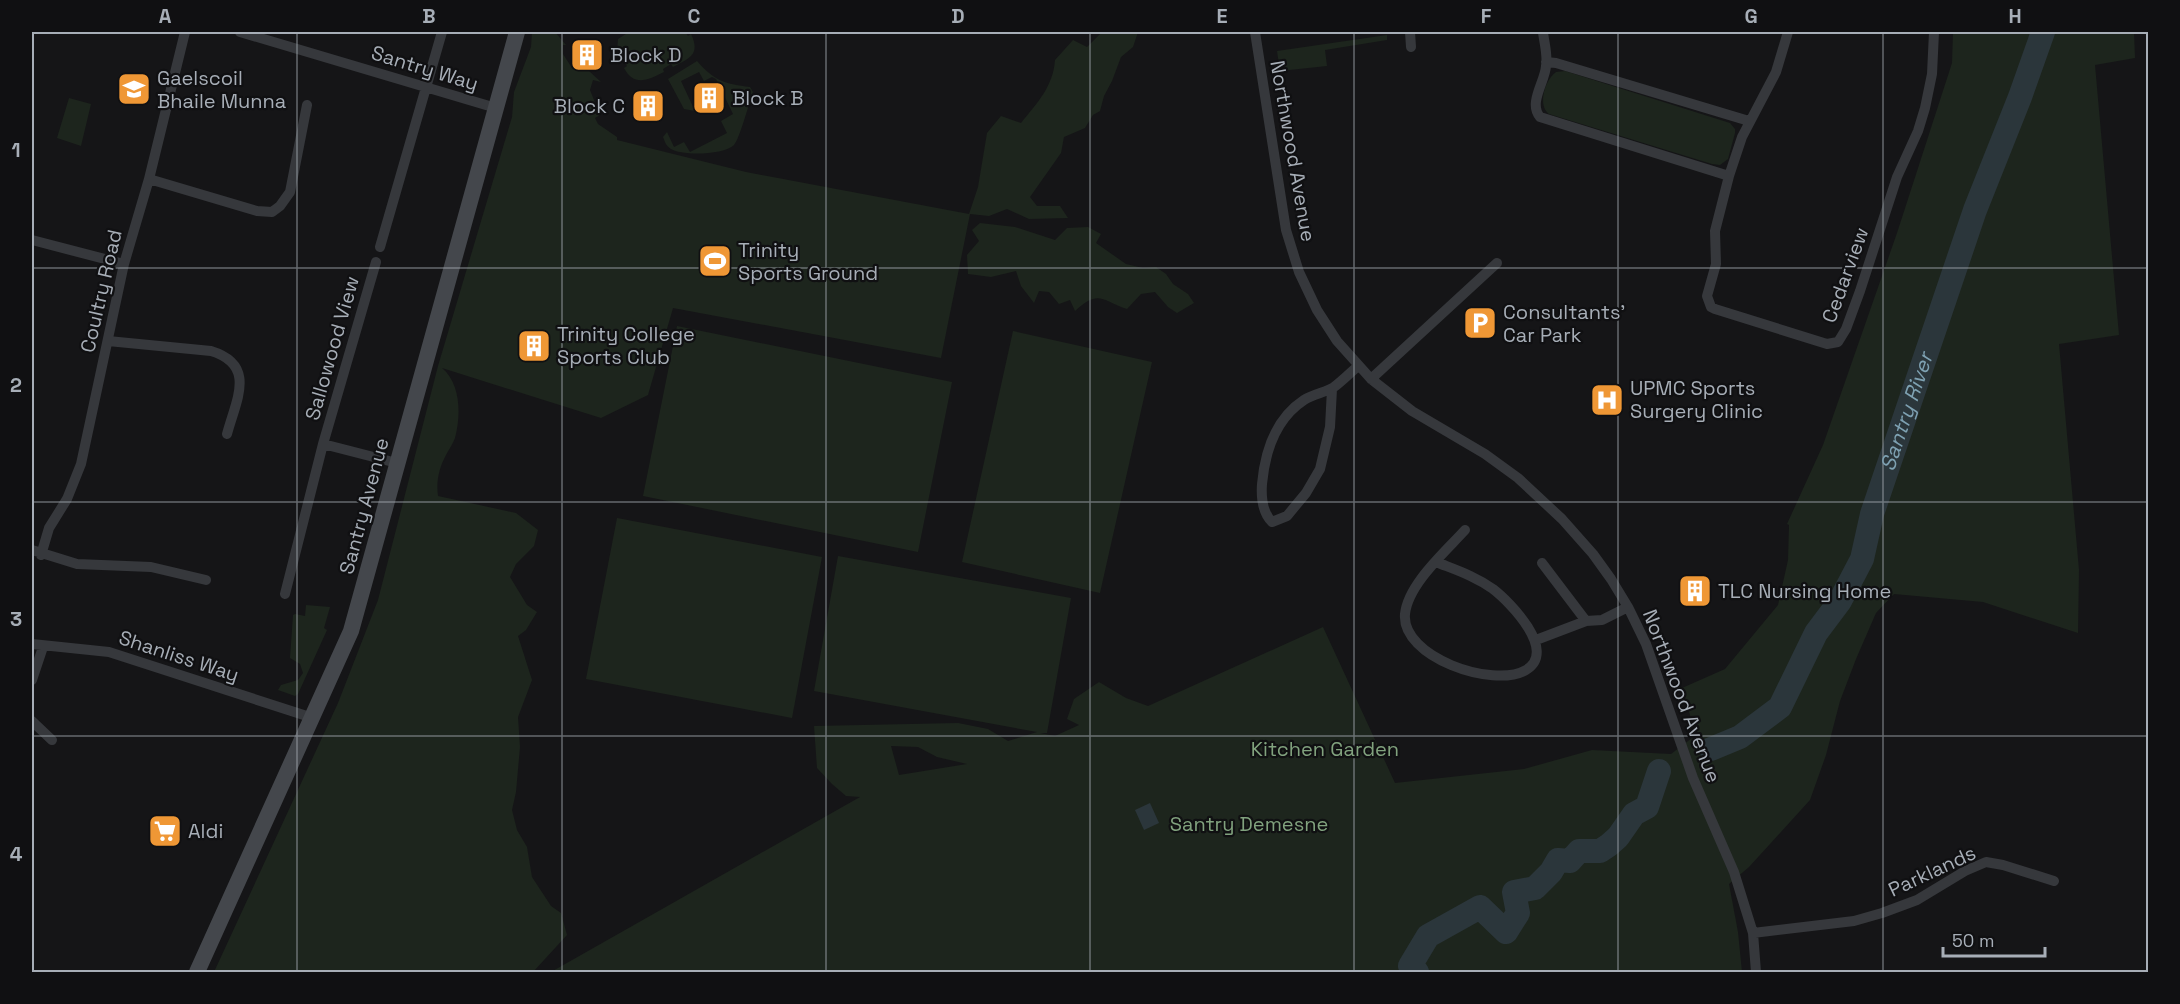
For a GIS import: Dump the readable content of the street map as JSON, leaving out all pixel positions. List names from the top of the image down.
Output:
{
  "streets": {
    "main road": ["Santry Avenue"],
    "street": [
      "Santry Way",
      "Northwood Avenue",
      "Cedarview",
      "Coultry Road",
      "Sallowood View",
      "Shanliss Way",
      "Parklands"
    ]
  },
  "crossings": [
    ["Santry Way", "Santry Avenue"],
    ["Northwood Avenue", "Parklands"],
    ["Sallowood View", "Santry Avenue"],
    ["Santry Avenue", "Shanliss Way"]
  ],
  "water": ["Santry River"],
  "parks": ["Kitchen Garden", "Santry Demesne"],
  "places": {
    "building": [
      "Block D",
      "Block B",
      "Block C",
      "Trinity College Sports Club",
      "TLC Nursing Home"
    ],
    "school or university": ["Gaelscoil Bhaile Munna"],
    "sports": ["Trinity Sports Ground"],
    "parking": ["Consultants’ Car Park"],
    "hospital": ["UPMC Sports Surgery Clinic"],
    "supermarket": ["Aldi"]
  },
  "scale_bar": "50 m",
  "grid": {
    "columns": [
      "A",
      "B",
      "C",
      "D",
      "E",
      "F",
      "G",
      "H"
    ],
    "rows": [
      "1",
      "2",
      "3",
      "4"
    ]
  }
}
